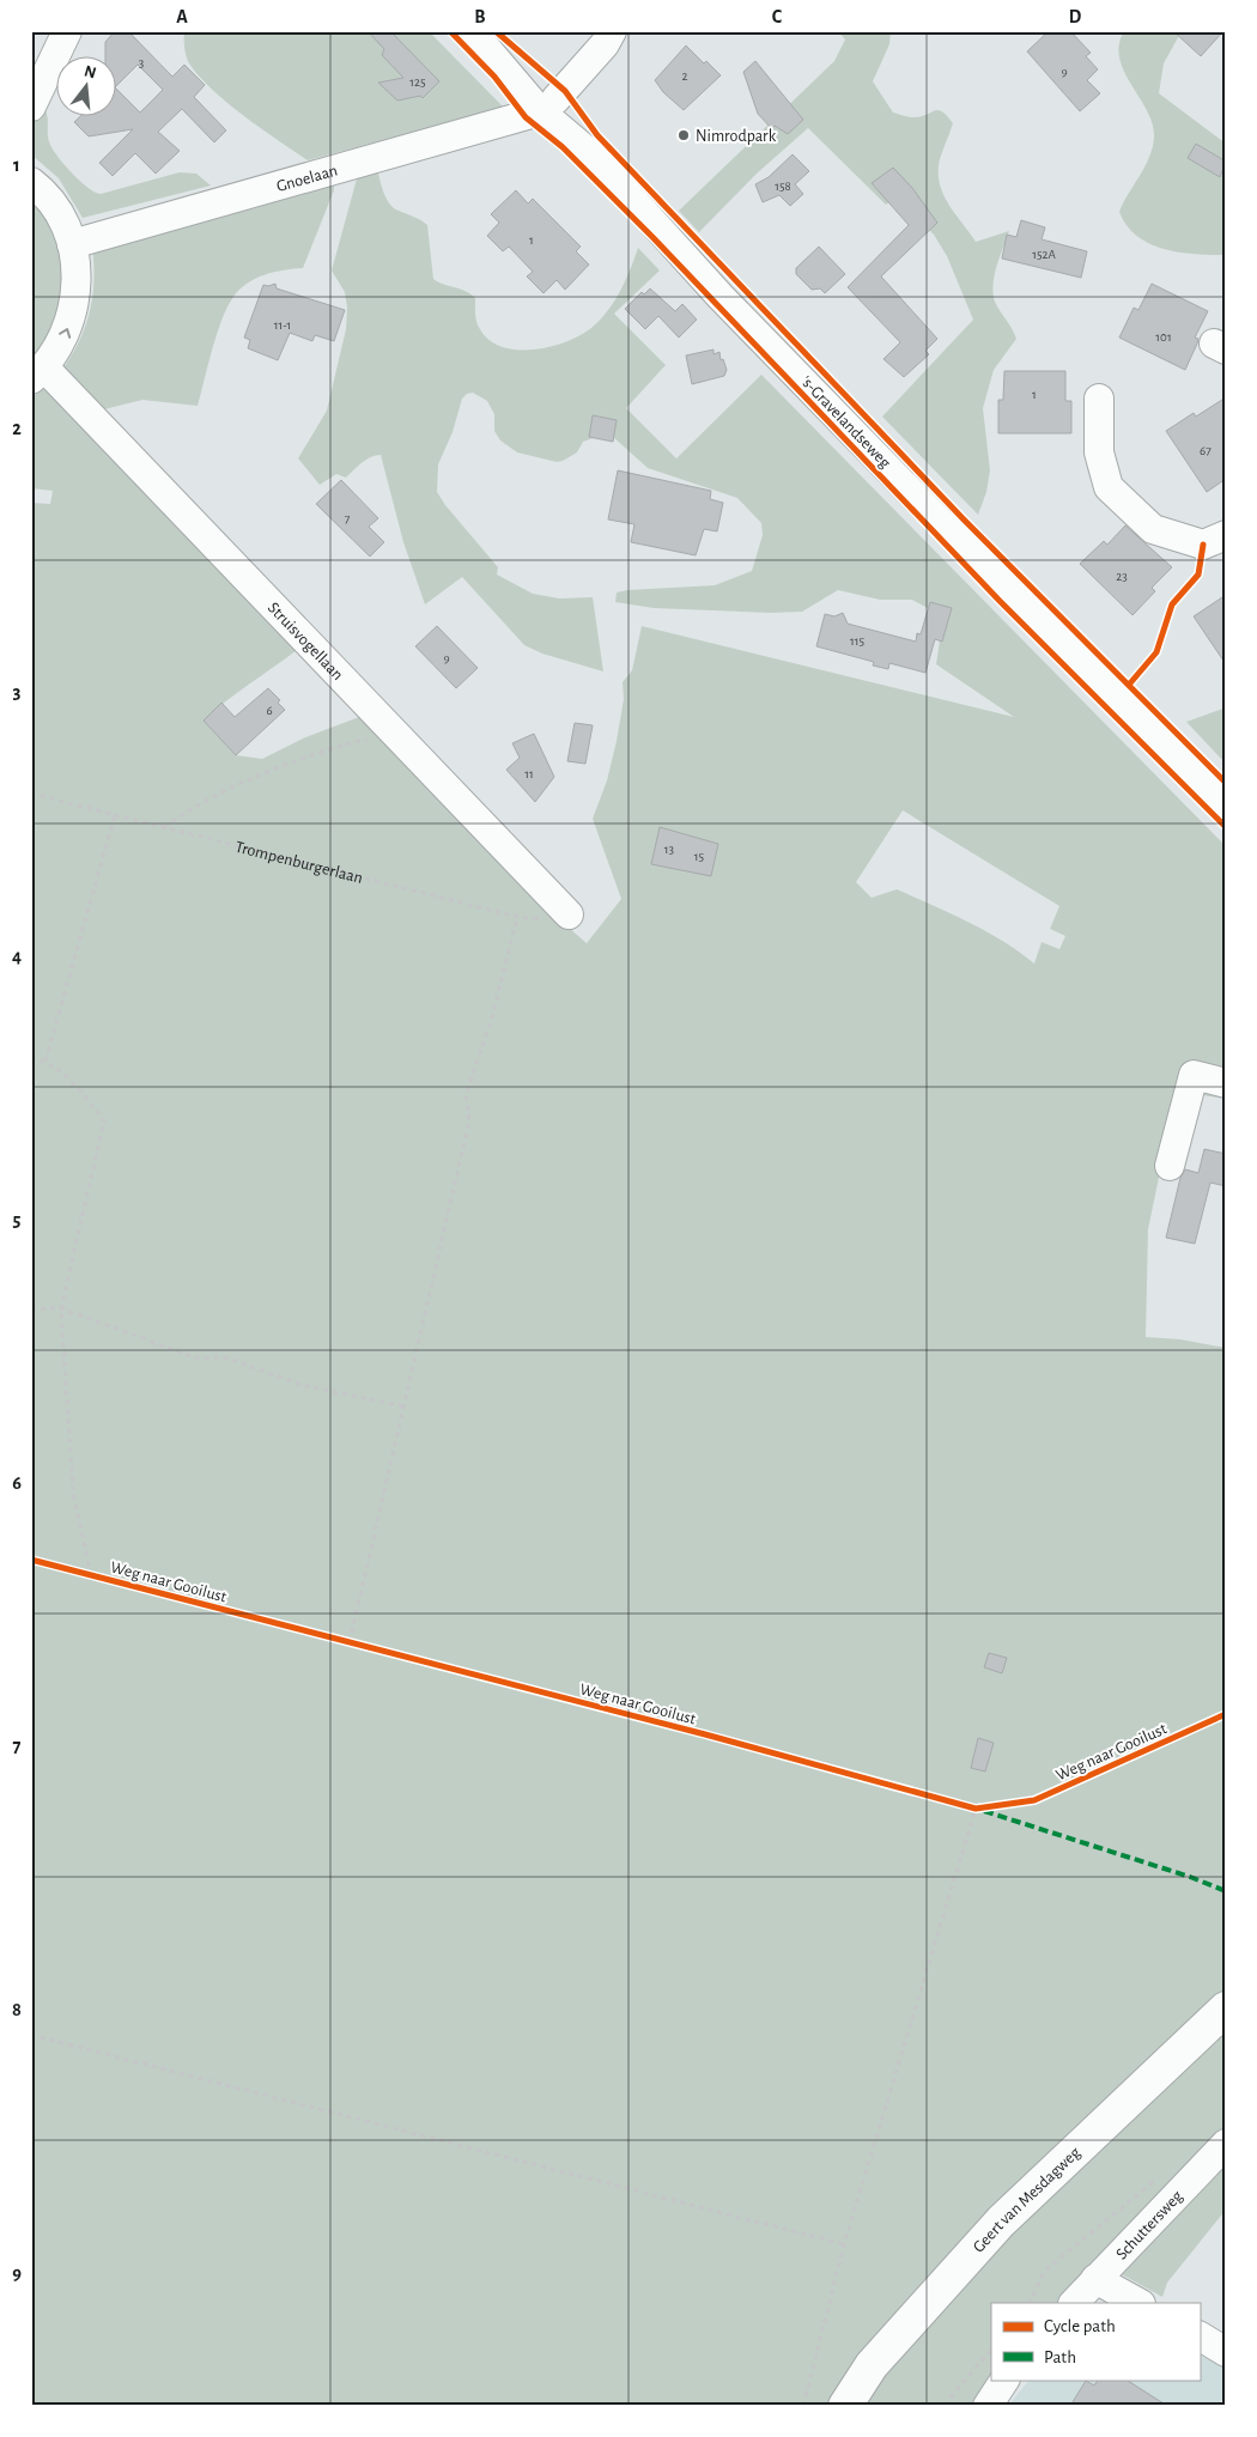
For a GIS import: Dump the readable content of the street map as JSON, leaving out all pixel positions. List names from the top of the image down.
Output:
{
  "streets": {
    "main road": ["Geert van Mesdagweg"],
    "street": [
      "Gnoelaan",
      "'s-Gravelandseweg",
      "Struisvogellaan",
      "Schuttersweg"
    ],
    "path": ["Trompenburgerlaan"],
    "cycle path": ["Weg naar Gooilust"]
  },
  "crossings": [
    ["Gnoelaan", "'s-Gravelandseweg"],
    ["Struisvogellaan", "Trompenburgerlaan"]
  ],
  "places": ["Nimrodpark"],
  "house_numbers": [
    "3",
    "9",
    "2",
    "125",
    "158",
    "1",
    "152A",
    "11-1",
    "101",
    "1",
    "67",
    "7",
    "23",
    "115",
    "9",
    "6",
    "11",
    "13",
    "15"
  ],
  "legend": ["Cycle path", "Path"],
  "north": "top",
  "grid": {
    "columns": [
      "A",
      "B",
      "C",
      "D"
    ],
    "rows": [
      "1",
      "2",
      "3",
      "4",
      "5",
      "6",
      "7",
      "8",
      "9"
    ]
  }
}
